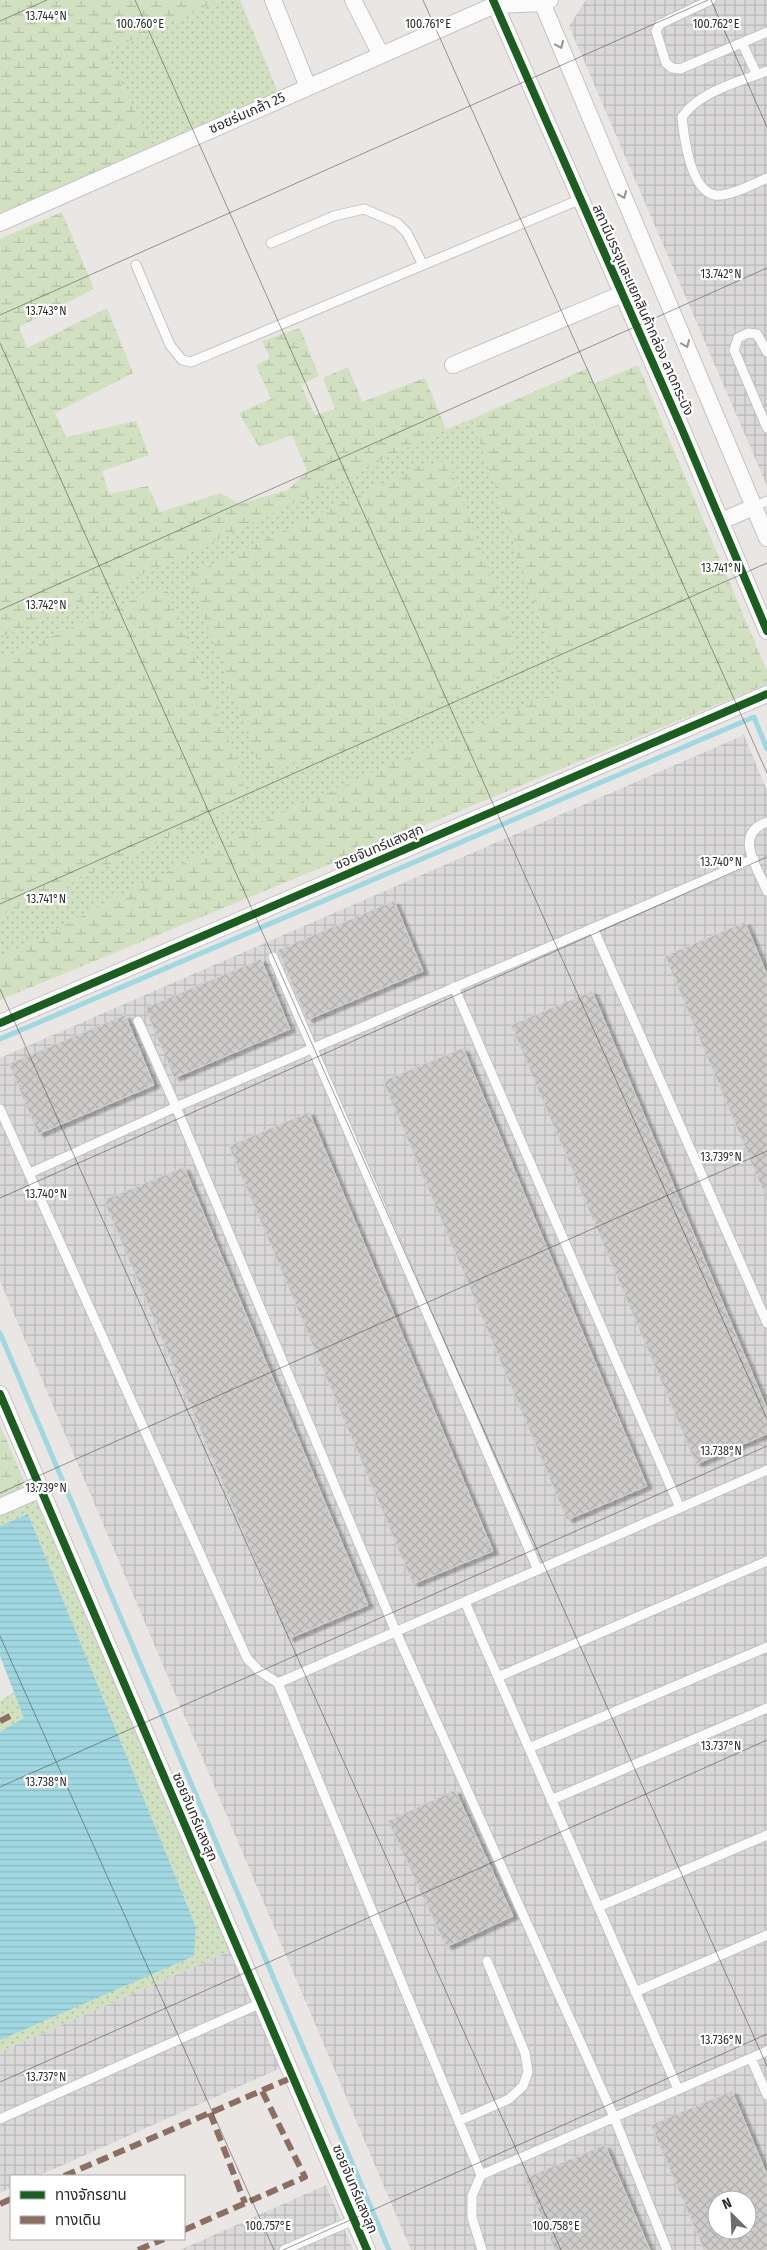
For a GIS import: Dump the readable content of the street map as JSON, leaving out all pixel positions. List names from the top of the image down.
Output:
{
  "streets": {
    "street": ["ซอยร่มเกล้า 25", "สถานีบรรจุและแยกสินค้ากล่อง ลาดกระบัง", "ซอยจันทร์แสงสุก"]
  },
  "crossings": [
    ["ซอยร่มเกล้า 25", "สถานีบรรจุและแยกสินค้ากล่อง ลาดกระบัง"]
  ],
  "legend": ["ทางจักรยาน", "ทางเดิน"],
  "north": "top left",
  "coordinates": [
    "13.744°N",
    "100.761°E",
    "100.762°E",
    "100.760°E",
    "13.742°N",
    "13.743°N",
    "13.741°N",
    "13.740°N",
    "13.739°N",
    "13.738°N",
    "13.737°N",
    "13.736°N",
    "100.757°E",
    "100.758°E"
  ]
}
